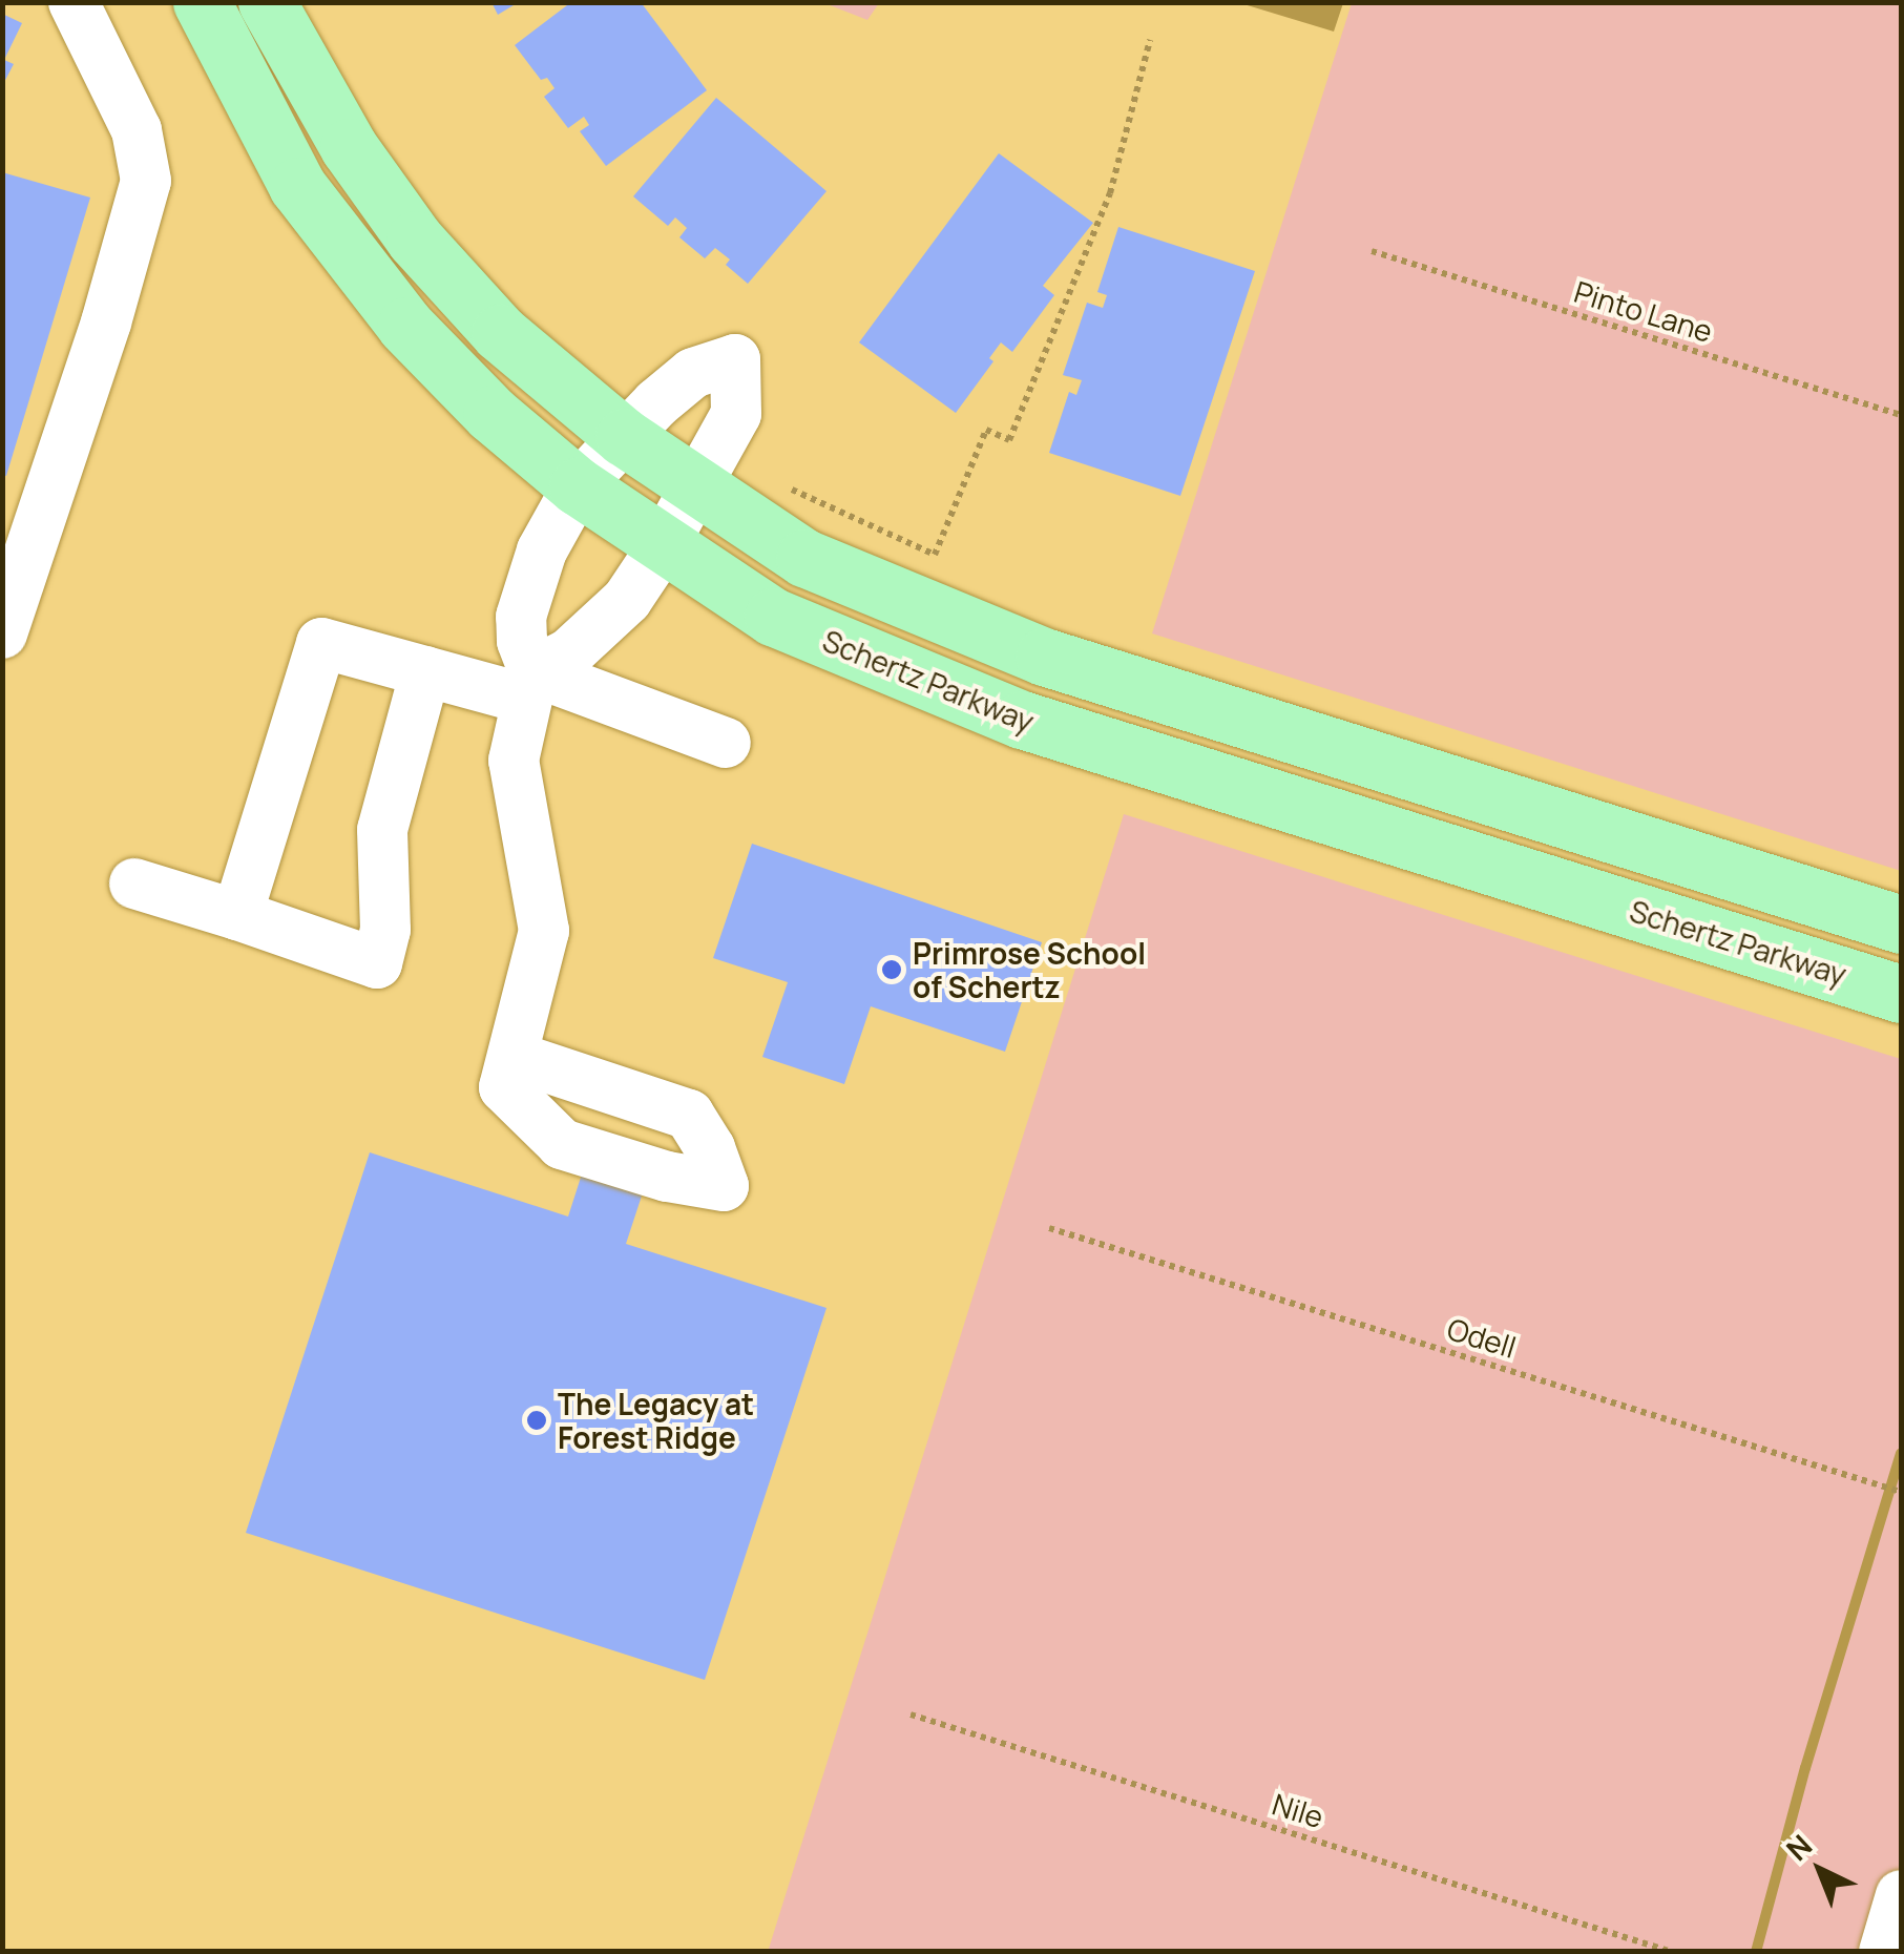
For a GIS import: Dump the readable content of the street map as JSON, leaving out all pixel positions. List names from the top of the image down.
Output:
{
  "streets": {
    "main road": ["Schertz Parkway"],
    "path": ["Pinto Lane", "Odell", "Nile"]
  },
  "places": ["Primrose School of Schertz", "The Legacy at Forest Ridge"],
  "north": "top left"
}
